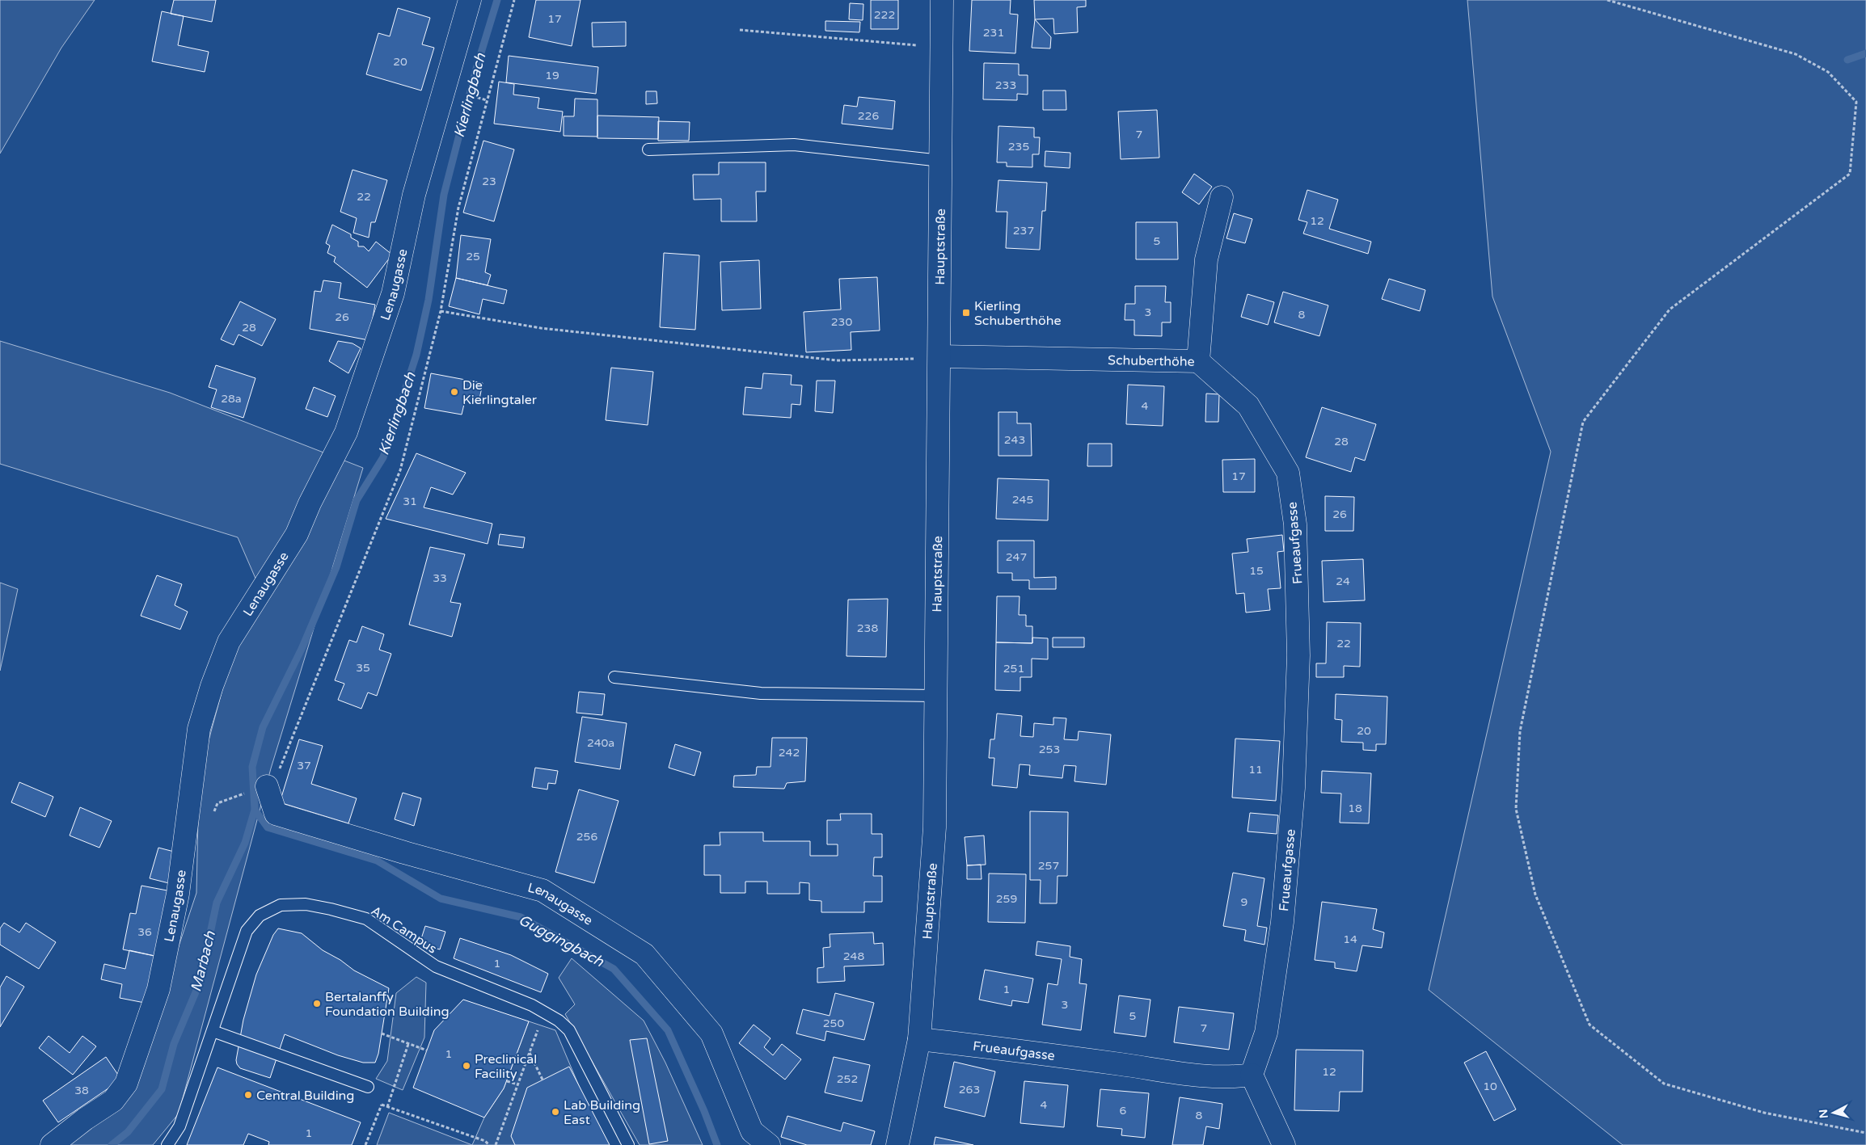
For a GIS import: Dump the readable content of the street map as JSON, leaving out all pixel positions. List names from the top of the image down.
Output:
{
  "streets": {
    "street": [
      "Hauptstraße",
      "Lenaugasse",
      "Schuberthöhe",
      "Frueaufgasse"
    ],
    "lane": ["Am Campus"]
  },
  "crossings": [
    ["Hauptstraße", "Schuberthöhe"],
    ["Hauptstraße", "Frueaufgasse"],
    ["Schuberthöhe", "Frueaufgasse"]
  ],
  "water": ["Kierlingbach", "Guggingbach", "Marbach"],
  "places": {
    "transit": ["Kierling Schuberthöhe"],
    "other": [
      "Die Kierlingtaler",
      "Bertalanffy Foundation Building",
      "Preclinical Facility",
      "Central Building",
      "Lab Building East"
    ]
  },
  "house_numbers": [
    "222",
    "17",
    "231",
    "20",
    "19",
    "233",
    "226",
    "7",
    "235",
    "23",
    "22",
    "12",
    "237",
    "5",
    "25",
    "3",
    "8",
    "26",
    "230",
    "28",
    "28a",
    "4",
    "243",
    "28",
    "17",
    "245",
    "31",
    "26",
    "247",
    "15",
    "33",
    "24",
    "238",
    "22",
    "35",
    "251",
    "20",
    "240a",
    "253",
    "242",
    "37",
    "11",
    "18",
    "256",
    "257",
    "259",
    "9",
    "36",
    "14",
    "248",
    "1",
    "1",
    "3",
    "5",
    "250",
    "7",
    "1",
    "12",
    "252",
    "10",
    "263",
    "38",
    "4",
    "6",
    "8",
    "1"
  ],
  "north": "left"
}
